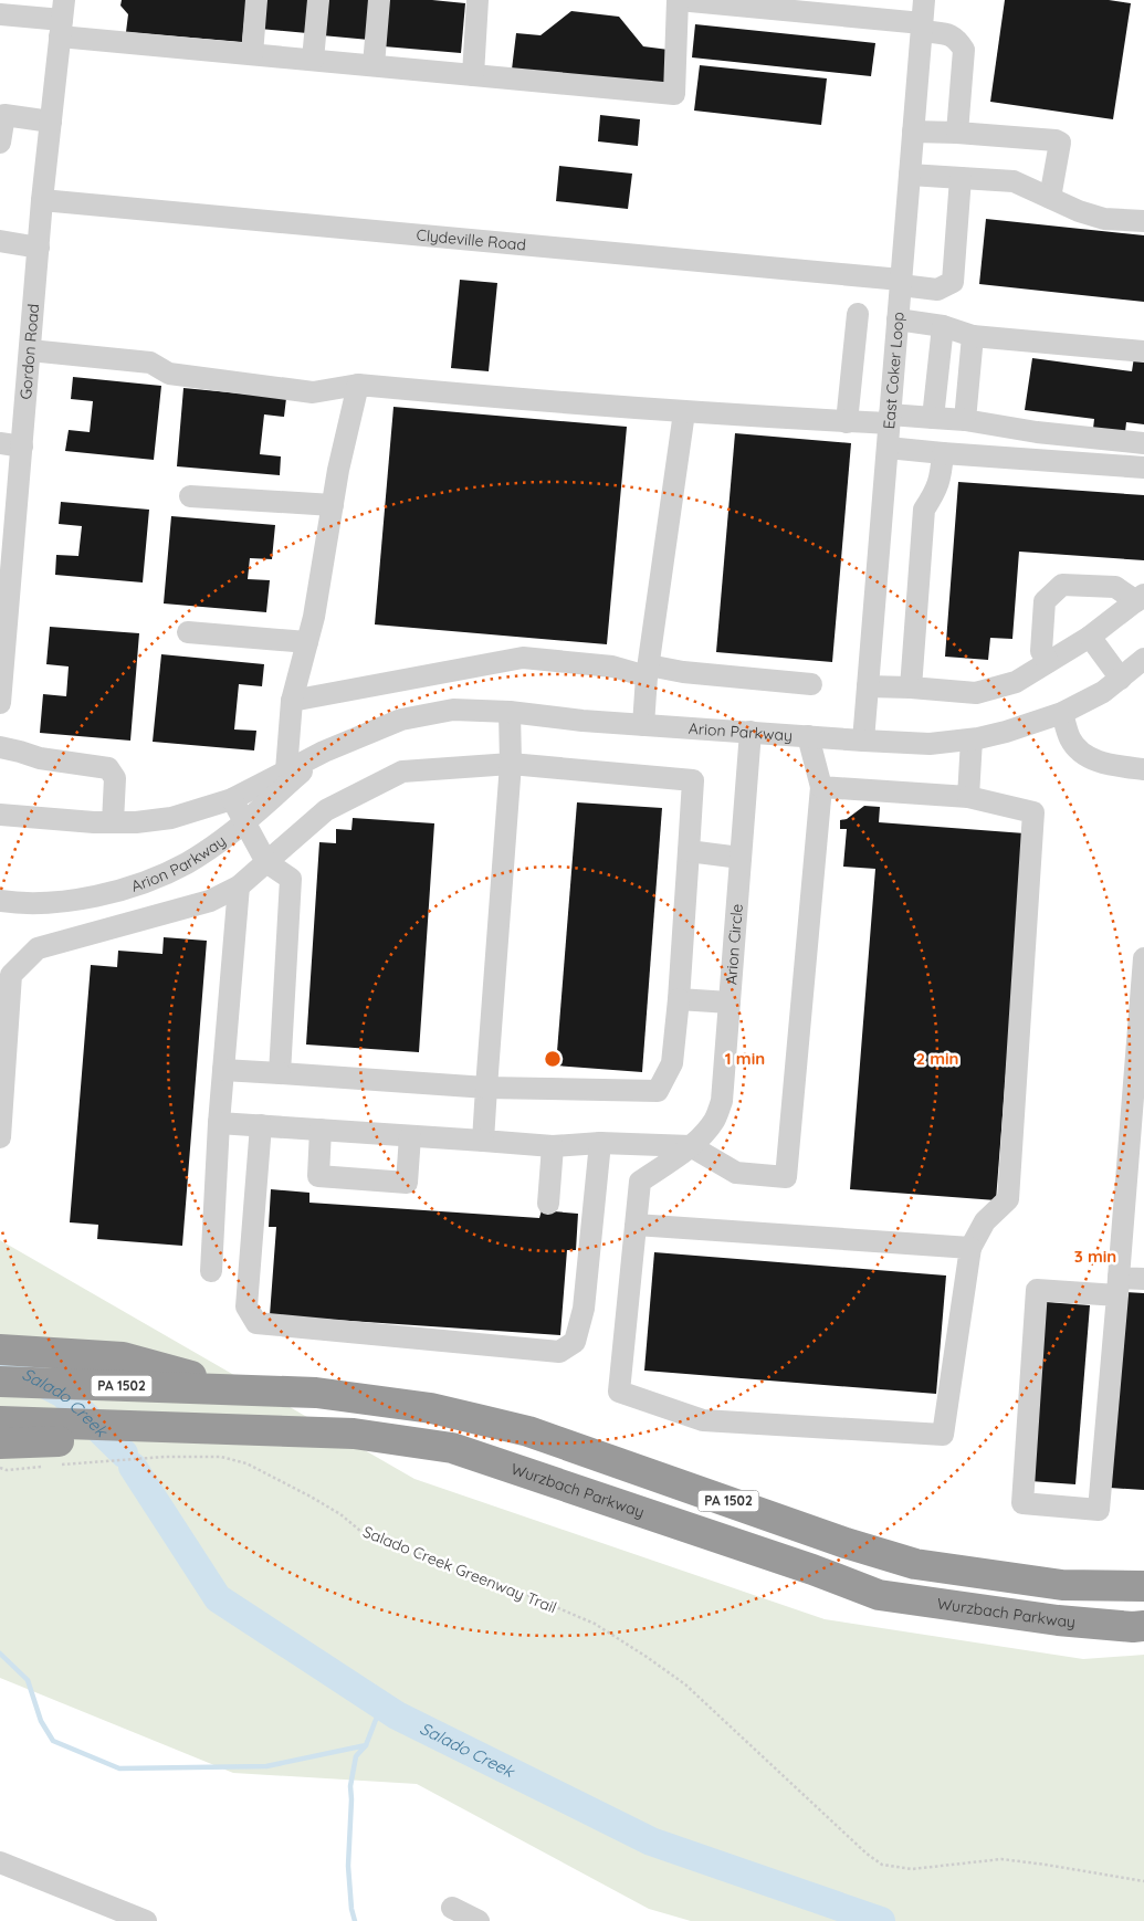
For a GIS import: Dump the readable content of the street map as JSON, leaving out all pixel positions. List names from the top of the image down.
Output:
{
  "streets": {
    "highway": ["PA 1502", "Wurzbach Parkway"],
    "street": [
      "Clydeville Road",
      "Gordon Road",
      "East Coker Loop",
      "Arion Parkway",
      "Arion Circle"
    ],
    "path": ["Salado Creek Greenway Trail"]
  },
  "crossings": [
    ["Clydeville Road", "Gordon Road"],
    ["Clydeville Road", "East Coker Loop"],
    ["East Coker Loop", "Arion Parkway"],
    ["Arion Parkway", "Arion Circle"]
  ],
  "water": ["Salado Creek"],
  "rings": ["1 min", "2 min", "3 min"]
}
